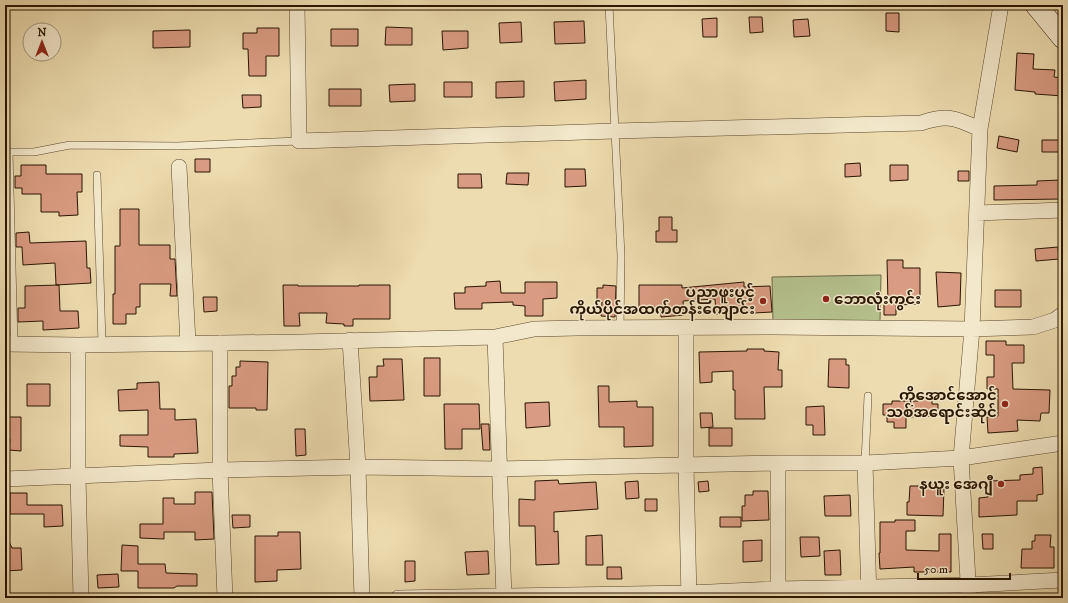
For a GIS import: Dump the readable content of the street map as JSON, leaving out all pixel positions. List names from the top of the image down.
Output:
{
  "places": [
    "ဘောလုံးကွင်း",
    "ပညာဖူးပွင့် ကိုယ်ပိုင်အထက်တန်းကျောင်း",
    "ကိုအောင်အောင် သစ်အရောင်းဆိုင်",
    "နယူး အေဂျီ"
  ],
  "scale_bar": "50 m",
  "north": "top"
}
